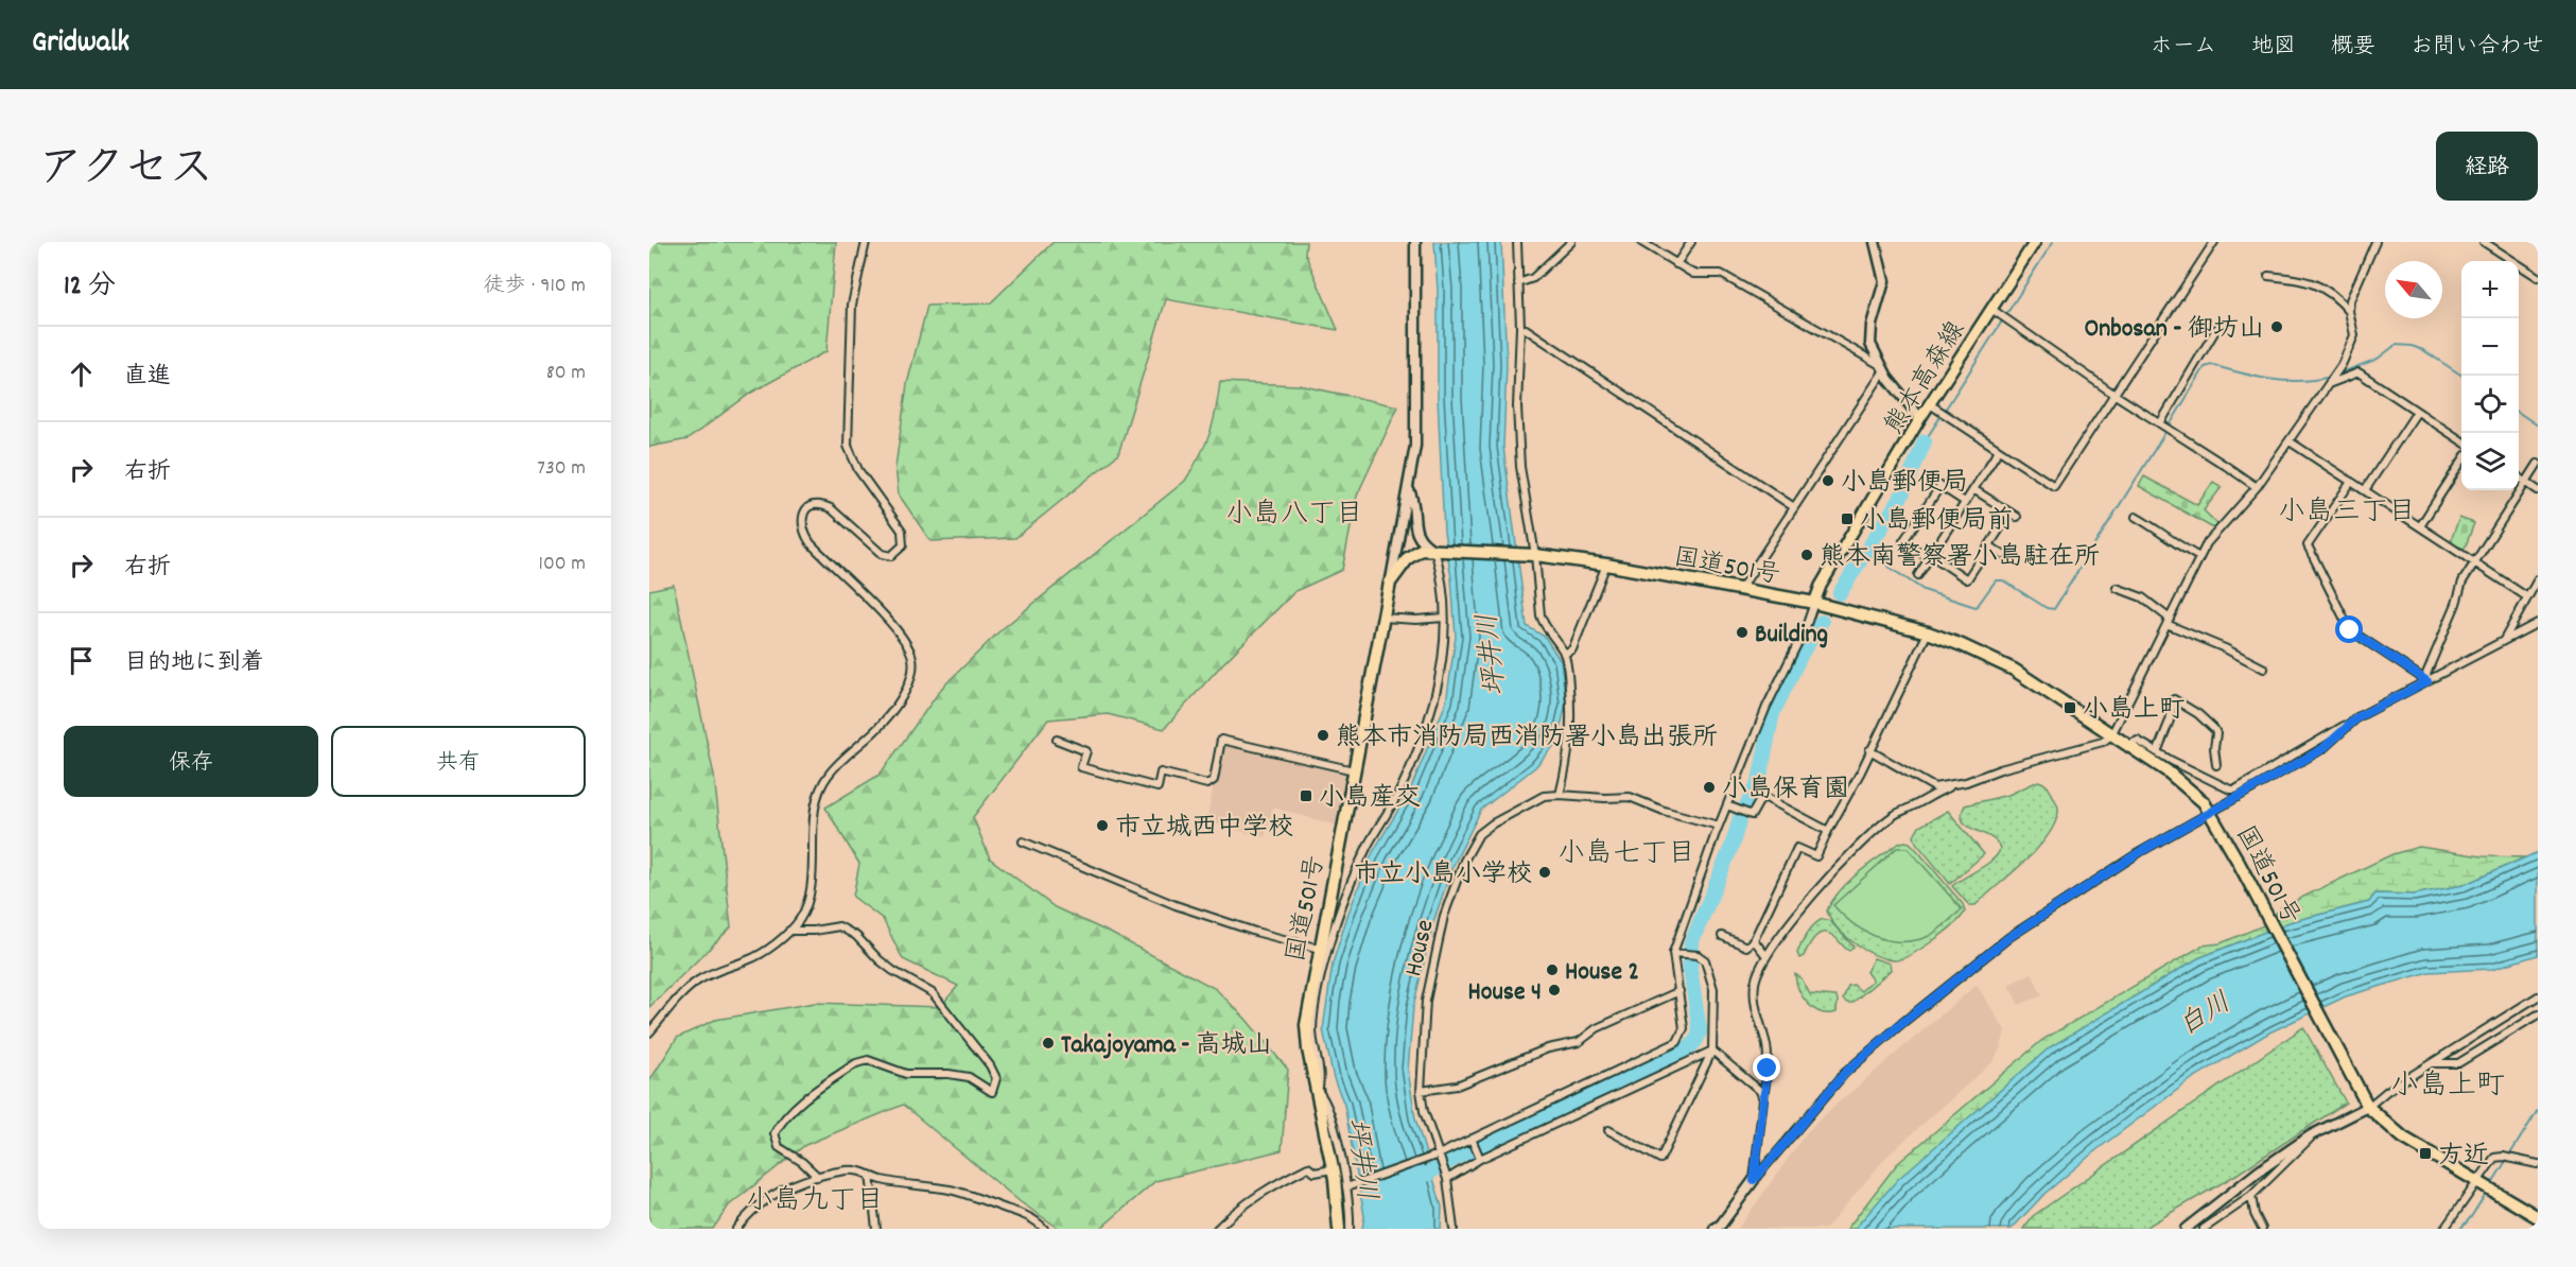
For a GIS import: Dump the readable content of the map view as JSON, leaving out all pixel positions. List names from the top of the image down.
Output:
{
  "streets": {
    "highway": ["国道501号"],
    "main road": ["熊本高森線"],
    "street": ["House"]
  },
  "crossings": [
    ["熊本高森線", "国道501号"]
  ],
  "districts": [
    "小島三丁目",
    "小島八丁目",
    "小島七丁目",
    "小島上町",
    "小島九丁目"
  ],
  "water": ["坪井川", "白川"],
  "places": {
    "other": [
      "Onbosan - 御坊山",
      "小島郵便局",
      "熊本南警察署小島駐在所",
      "Building",
      "熊本市消防局西消防署小島出張所",
      "小島保育園",
      "市立城西中学校",
      "市立小島小学校",
      "House 2",
      "House 4",
      "Takajoyama - 高城山"
    ],
    "transit": [
      "小島郵便局前",
      "小島上町",
      "小島産交",
      "方近"
    ]
  },
  "north": "top left",
  "page": {
    "header": "Gridwalk",
    "nav": [
      "ホーム",
      "地図",
      "概要",
      "お問い合わせ"
    ],
    "title": "アクセス",
    "buttons": [
      "経路",
      ["保存", "共有"]
    ],
    "heading": ["12 分", "徒歩 · 910 m"],
    "map_buttons": ["+", "−"],
    "list": [
      ["直進", "80 m"],
      ["右折", "730 m"],
      ["右折", "100 m"],
      "目的地に到着"
    ]
  }
}
